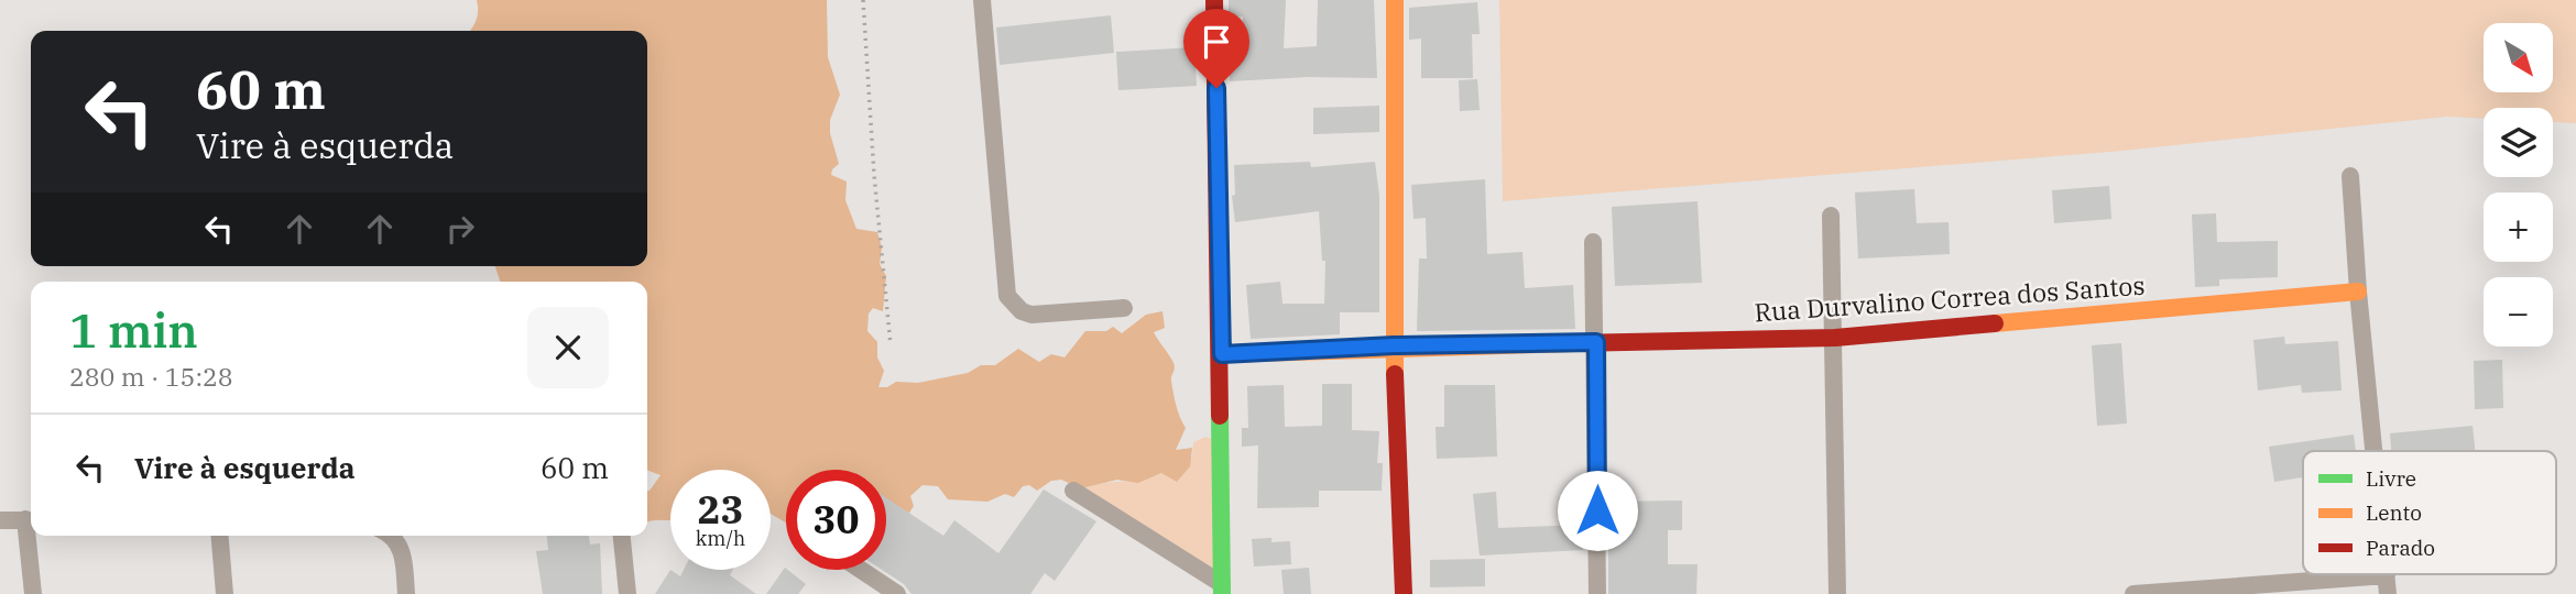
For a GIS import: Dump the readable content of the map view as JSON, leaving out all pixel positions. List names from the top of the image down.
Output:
{
  "streets": {
    "street": ["Rua Durvalino Correa dos Santos"]
  },
  "legend": ["Livre", "Lento", "Parado"],
  "north": "bottom right",
  "page": {
    "map_buttons": ["+", "−"],
    "turn": ["60 m", "Vire à esquerda"],
    "heading": ["1 min", "280 m · 15:28"],
    "list": [
      {
        "name": "Vire à esquerda",
        "value": "60 m"
      }
    ],
    "speed": "23 km/h",
    "limit": "30"
  }
}
